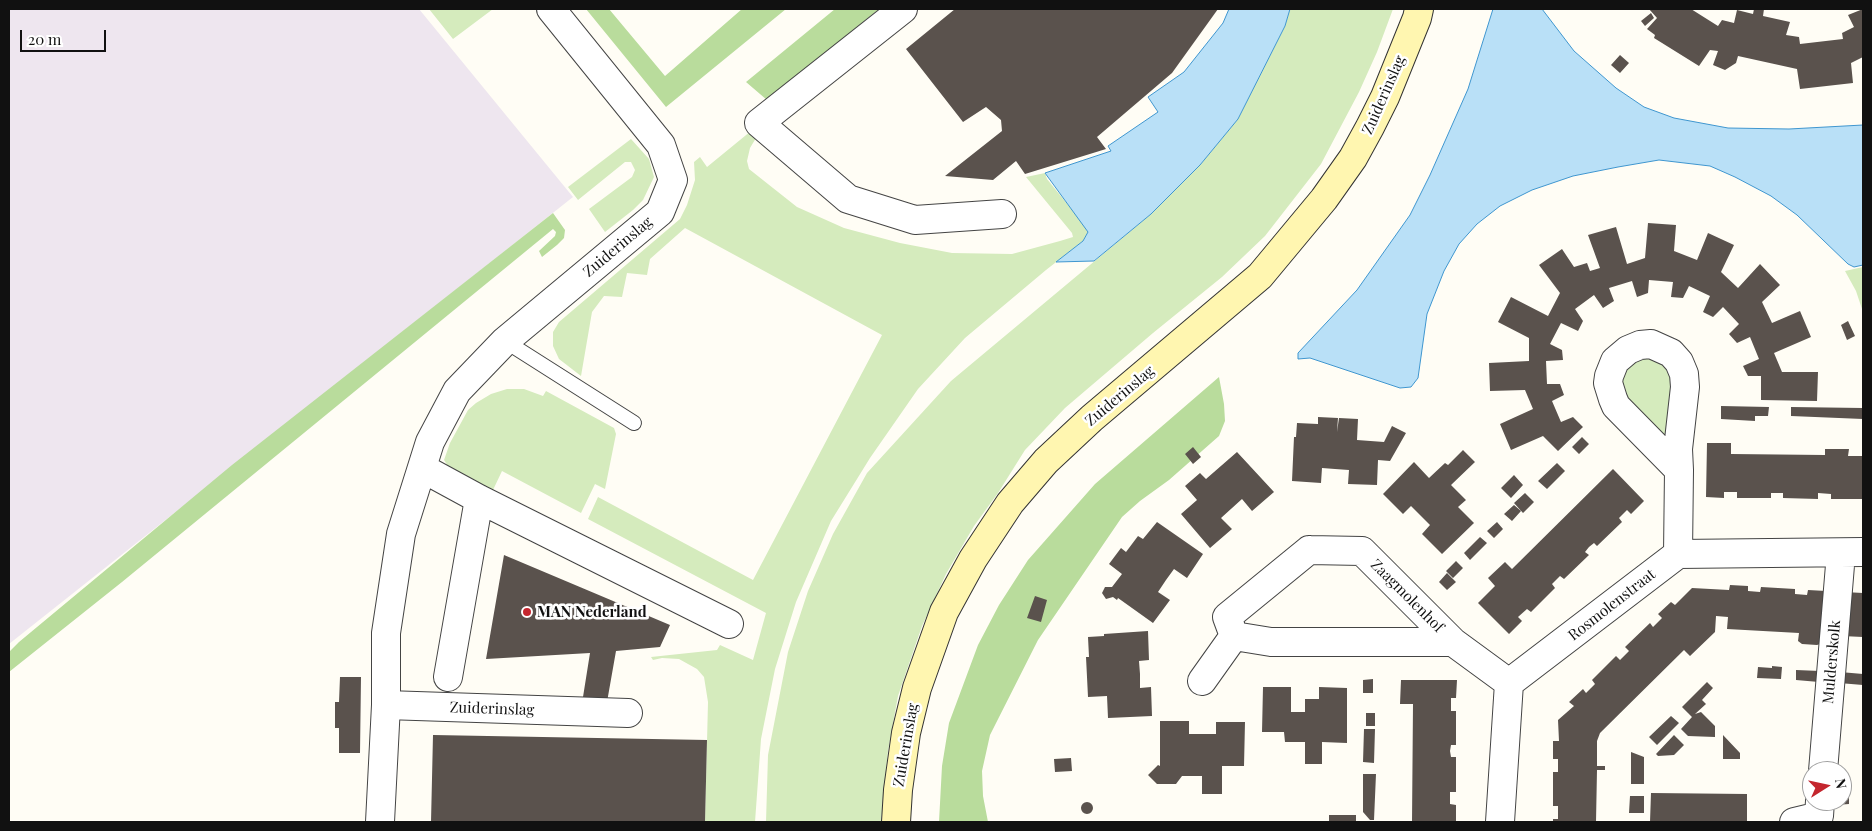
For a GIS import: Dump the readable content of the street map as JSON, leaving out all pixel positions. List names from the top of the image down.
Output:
{
  "streets": {
    "street": [
      "Zuiderinslag",
      "Zaagmolenhof",
      "Rosmolenstraat",
      "Mulderskolk"
    ]
  },
  "crossings": [
    ["Zaagmolenhof", "Rosmolenstraat"]
  ],
  "places": ["MAN Nederland"],
  "scale_bar": "20 m",
  "north": "right"
}
